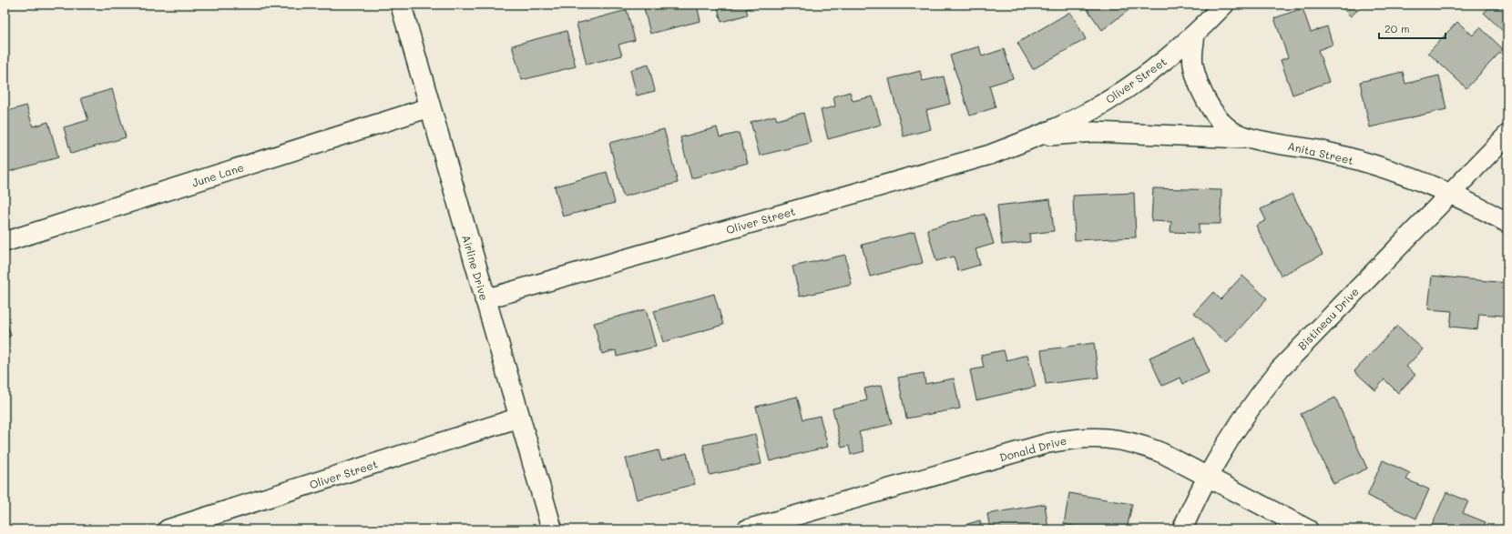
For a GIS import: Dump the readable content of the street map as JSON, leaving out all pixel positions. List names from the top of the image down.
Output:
{
  "streets": {
    "main road": ["Airline Drive"],
    "street": [
      "Oliver Street",
      "Anita Street",
      "June Lane",
      "Bistineau Drive",
      "Donald Drive"
    ]
  },
  "crossings": [
    ["Oliver Street", "Anita Street"],
    ["Oliver Street", "Airline Drive"],
    ["Anita Street", "Bistineau Drive"],
    ["June Lane", "Airline Drive"],
    ["Bistineau Drive", "Donald Drive"]
  ],
  "scale_bar": "20 m"
}
